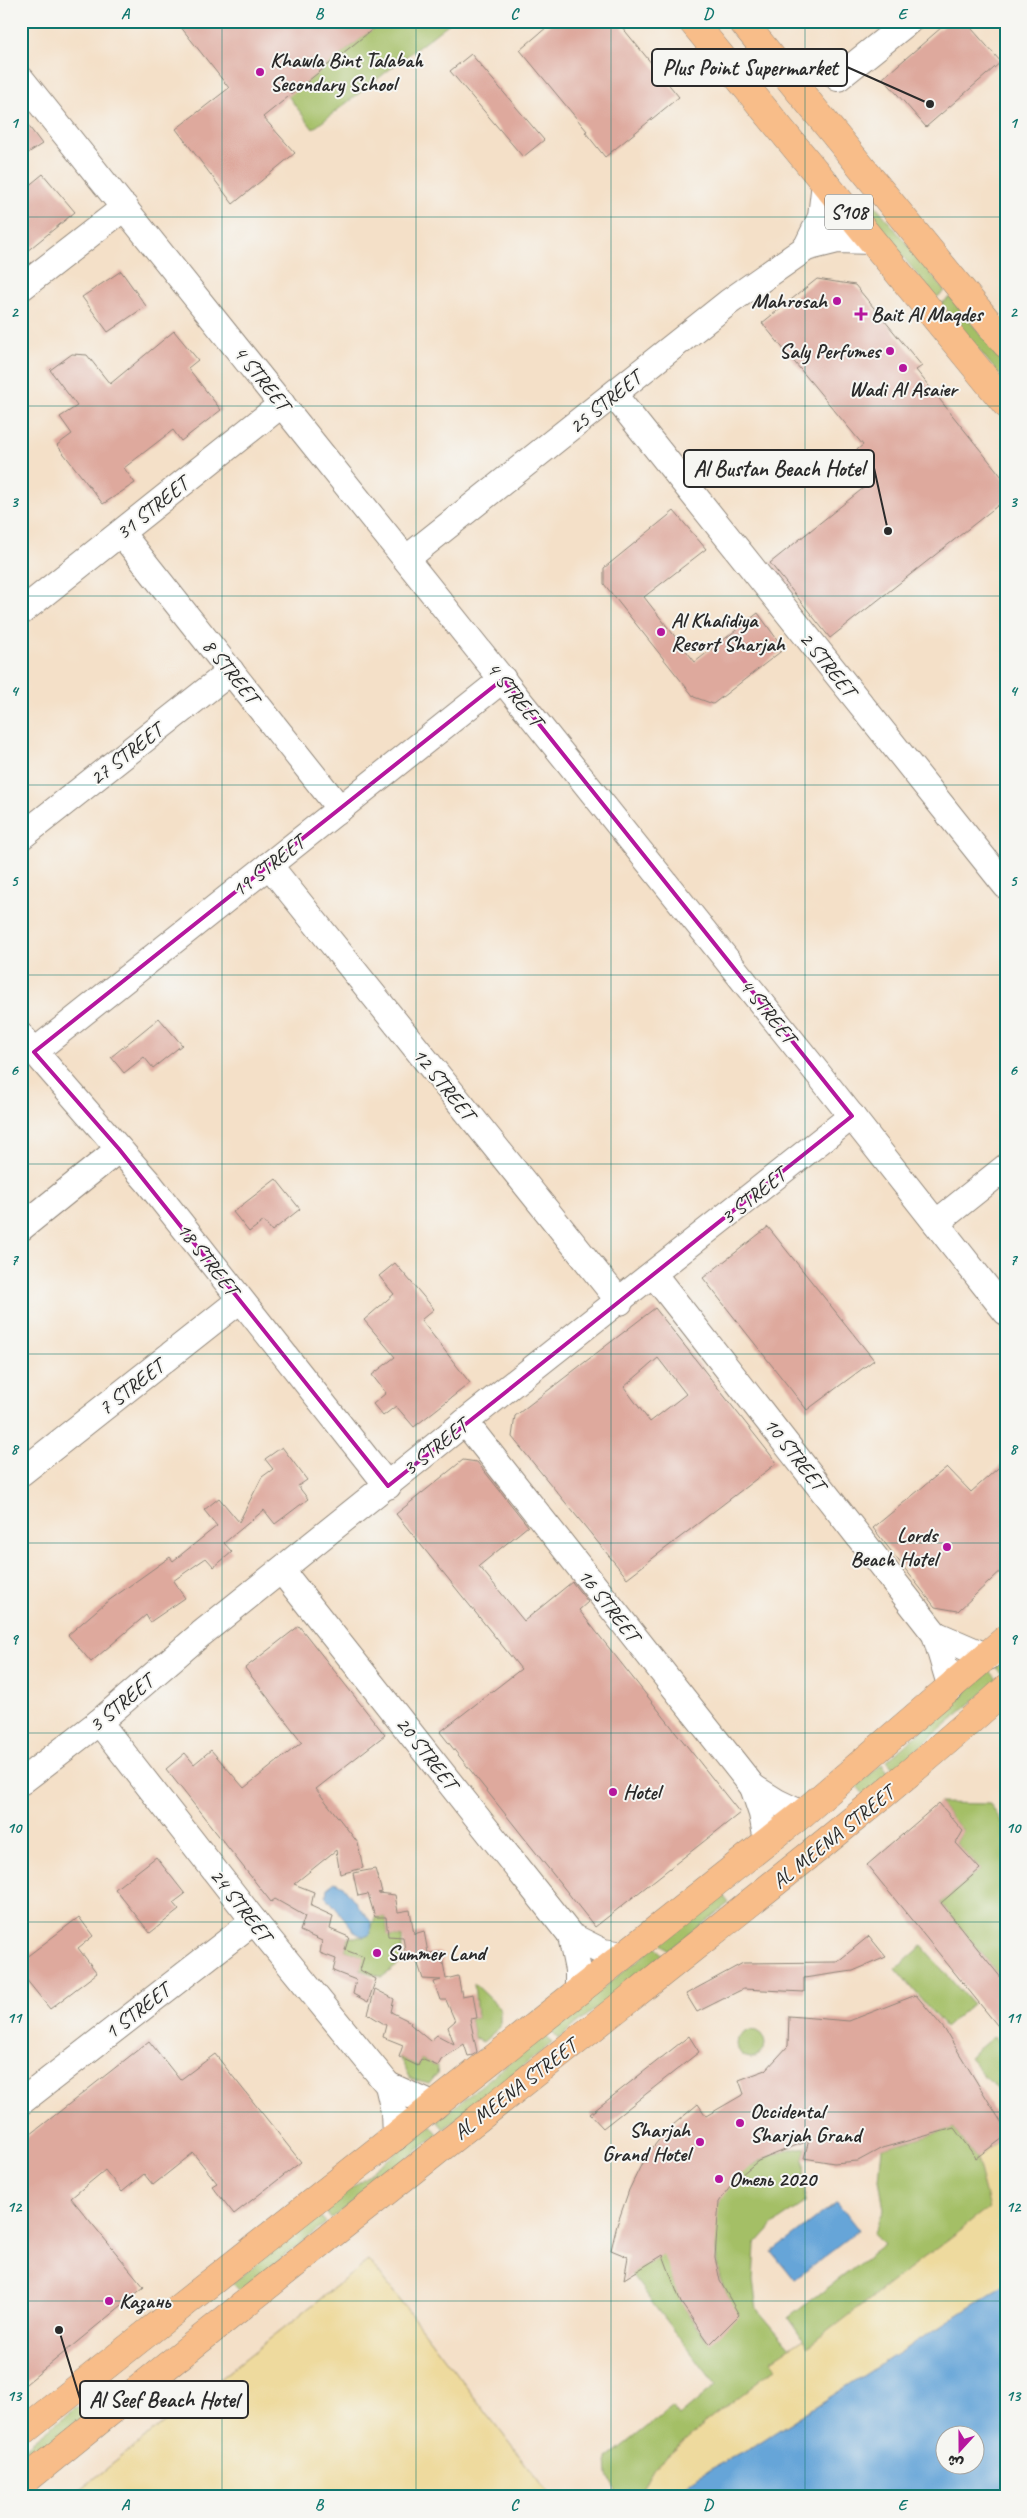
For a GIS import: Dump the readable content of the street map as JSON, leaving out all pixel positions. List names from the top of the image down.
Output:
{
  "streets": {
    "main road": ["S108", "AL MEENA STREET"],
    "street": [
      "4 STREET",
      "25 STREET",
      "31 STREET",
      "2 STREET",
      "8 STREET",
      "27 STREET",
      "19 STREET",
      "12 STREET",
      "3 STREET",
      "18 STREET",
      "7 STREET",
      "10 STREET",
      "16 STREET",
      "20 STREET",
      "24 STREET",
      "1 STREET"
    ]
  },
  "crossings": [
    ["S108", "25 STREET"],
    ["4 STREET", "25 STREET"],
    ["4 STREET", "31 STREET"],
    ["4 STREET", "19 STREET"],
    ["4 STREET", "3 STREET"],
    ["25 STREET", "2 STREET"],
    ["31 STREET", "8 STREET"],
    ["8 STREET", "27 STREET"],
    ["8 STREET", "19 STREET"],
    ["19 STREET", "12 STREET"],
    ["19 STREET", "18 STREET"],
    ["12 STREET", "3 STREET"],
    ["3 STREET", "18 STREET"],
    ["3 STREET", "10 STREET"],
    ["3 STREET", "16 STREET"],
    ["3 STREET", "20 STREET"],
    ["3 STREET", "24 STREET"],
    ["18 STREET", "7 STREET"],
    ["10 STREET", "AL MEENA STREET"],
    ["16 STREET", "AL MEENA STREET"],
    ["20 STREET", "AL MEENA STREET"],
    ["AL MEENA STREET", "24 STREET"],
    ["24 STREET", "1 STREET"]
  ],
  "places": {
    "other": [
      "Khawla Bint Talabah Secondary School",
      "Plus Point Supermarket",
      "Mahrosah",
      "Saly Perfumes",
      "Wadi Al Asaier",
      "Al Bustan Beach Hotel",
      "Al Khalidiya Resort Sharjah",
      "Lords Beach Hotel",
      "Hotel",
      "Summer Land",
      "Occidental Sharjah Grand",
      "Sharjah Grand Hotel",
      "Отель 2020",
      "Казань",
      "Al Seef Beach Hotel"
    ],
    "health": ["Bait Al Maqdes"]
  },
  "north": "bottom",
  "grid": {
    "columns": [
      "A",
      "B",
      "C",
      "D",
      "E"
    ],
    "rows": [
      "1",
      "2",
      "3",
      "4",
      "5",
      "6",
      "7",
      "8",
      "9",
      "10",
      "11",
      "12",
      "13"
    ]
  }
}
